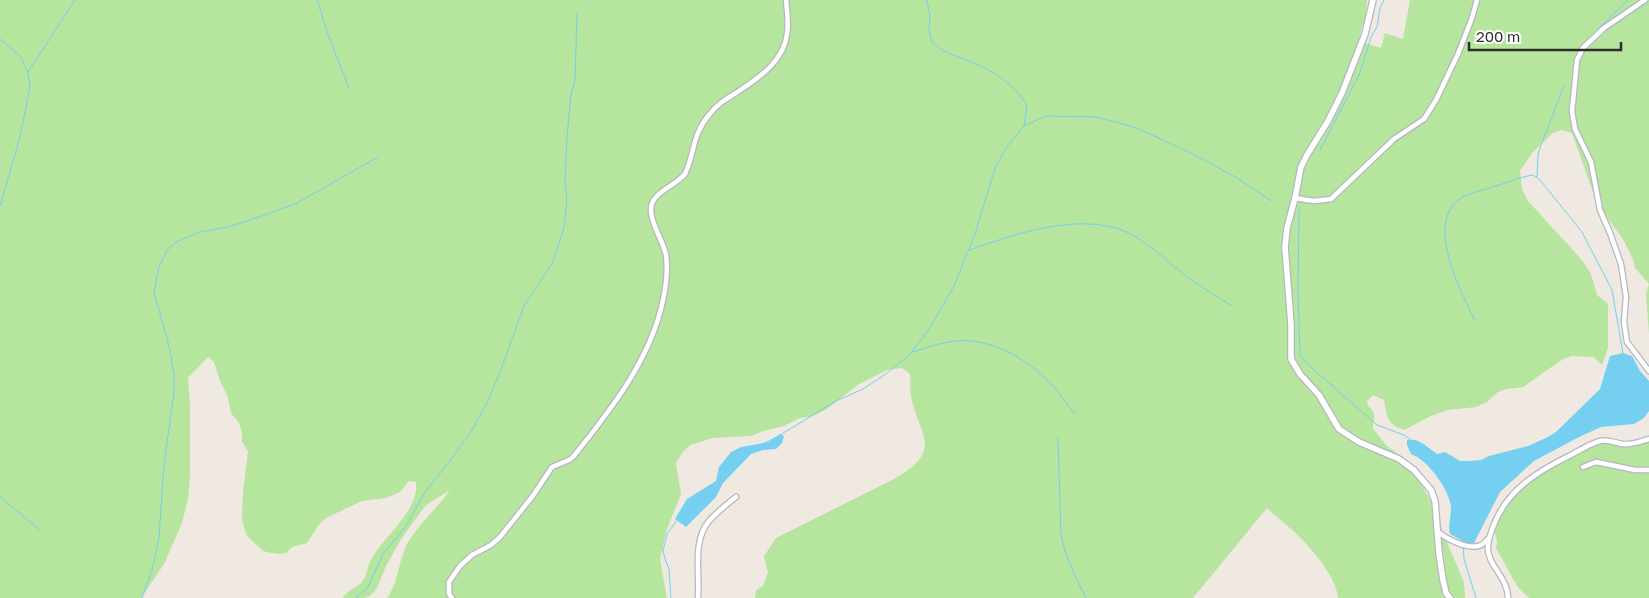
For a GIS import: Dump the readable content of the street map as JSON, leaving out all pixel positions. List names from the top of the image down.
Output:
{
  "scale_bar": "200 m"
}
